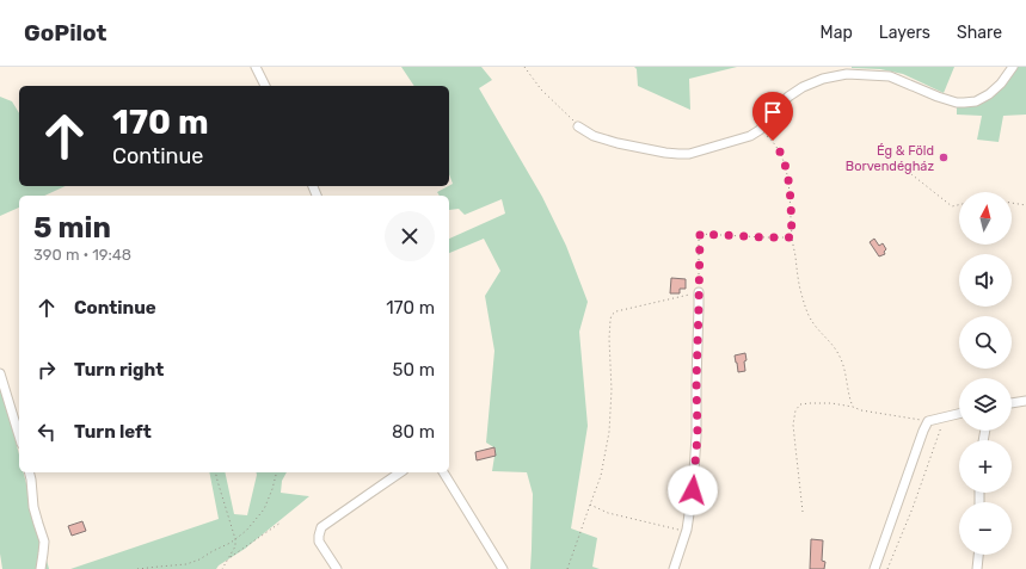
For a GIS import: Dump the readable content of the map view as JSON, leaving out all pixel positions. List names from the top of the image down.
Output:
{
  "places": ["Ég & Föld Borvendégház"],
  "north": "top",
  "page": {
    "header": "GoPilot",
    "nav": ["Map", "Layers", "Share"],
    "turn": ["170 m", "Continue"],
    "map_buttons": ["+", "−"],
    "heading": ["5 min", "390 m · 19:48"],
    "list": [
      {
        "name": "Continue",
        "value": "170 m"
      },
      {
        "name": "Turn right",
        "value": "50 m"
      },
      {
        "name": "Turn left",
        "value": "80 m"
      }
    ]
  }
}
